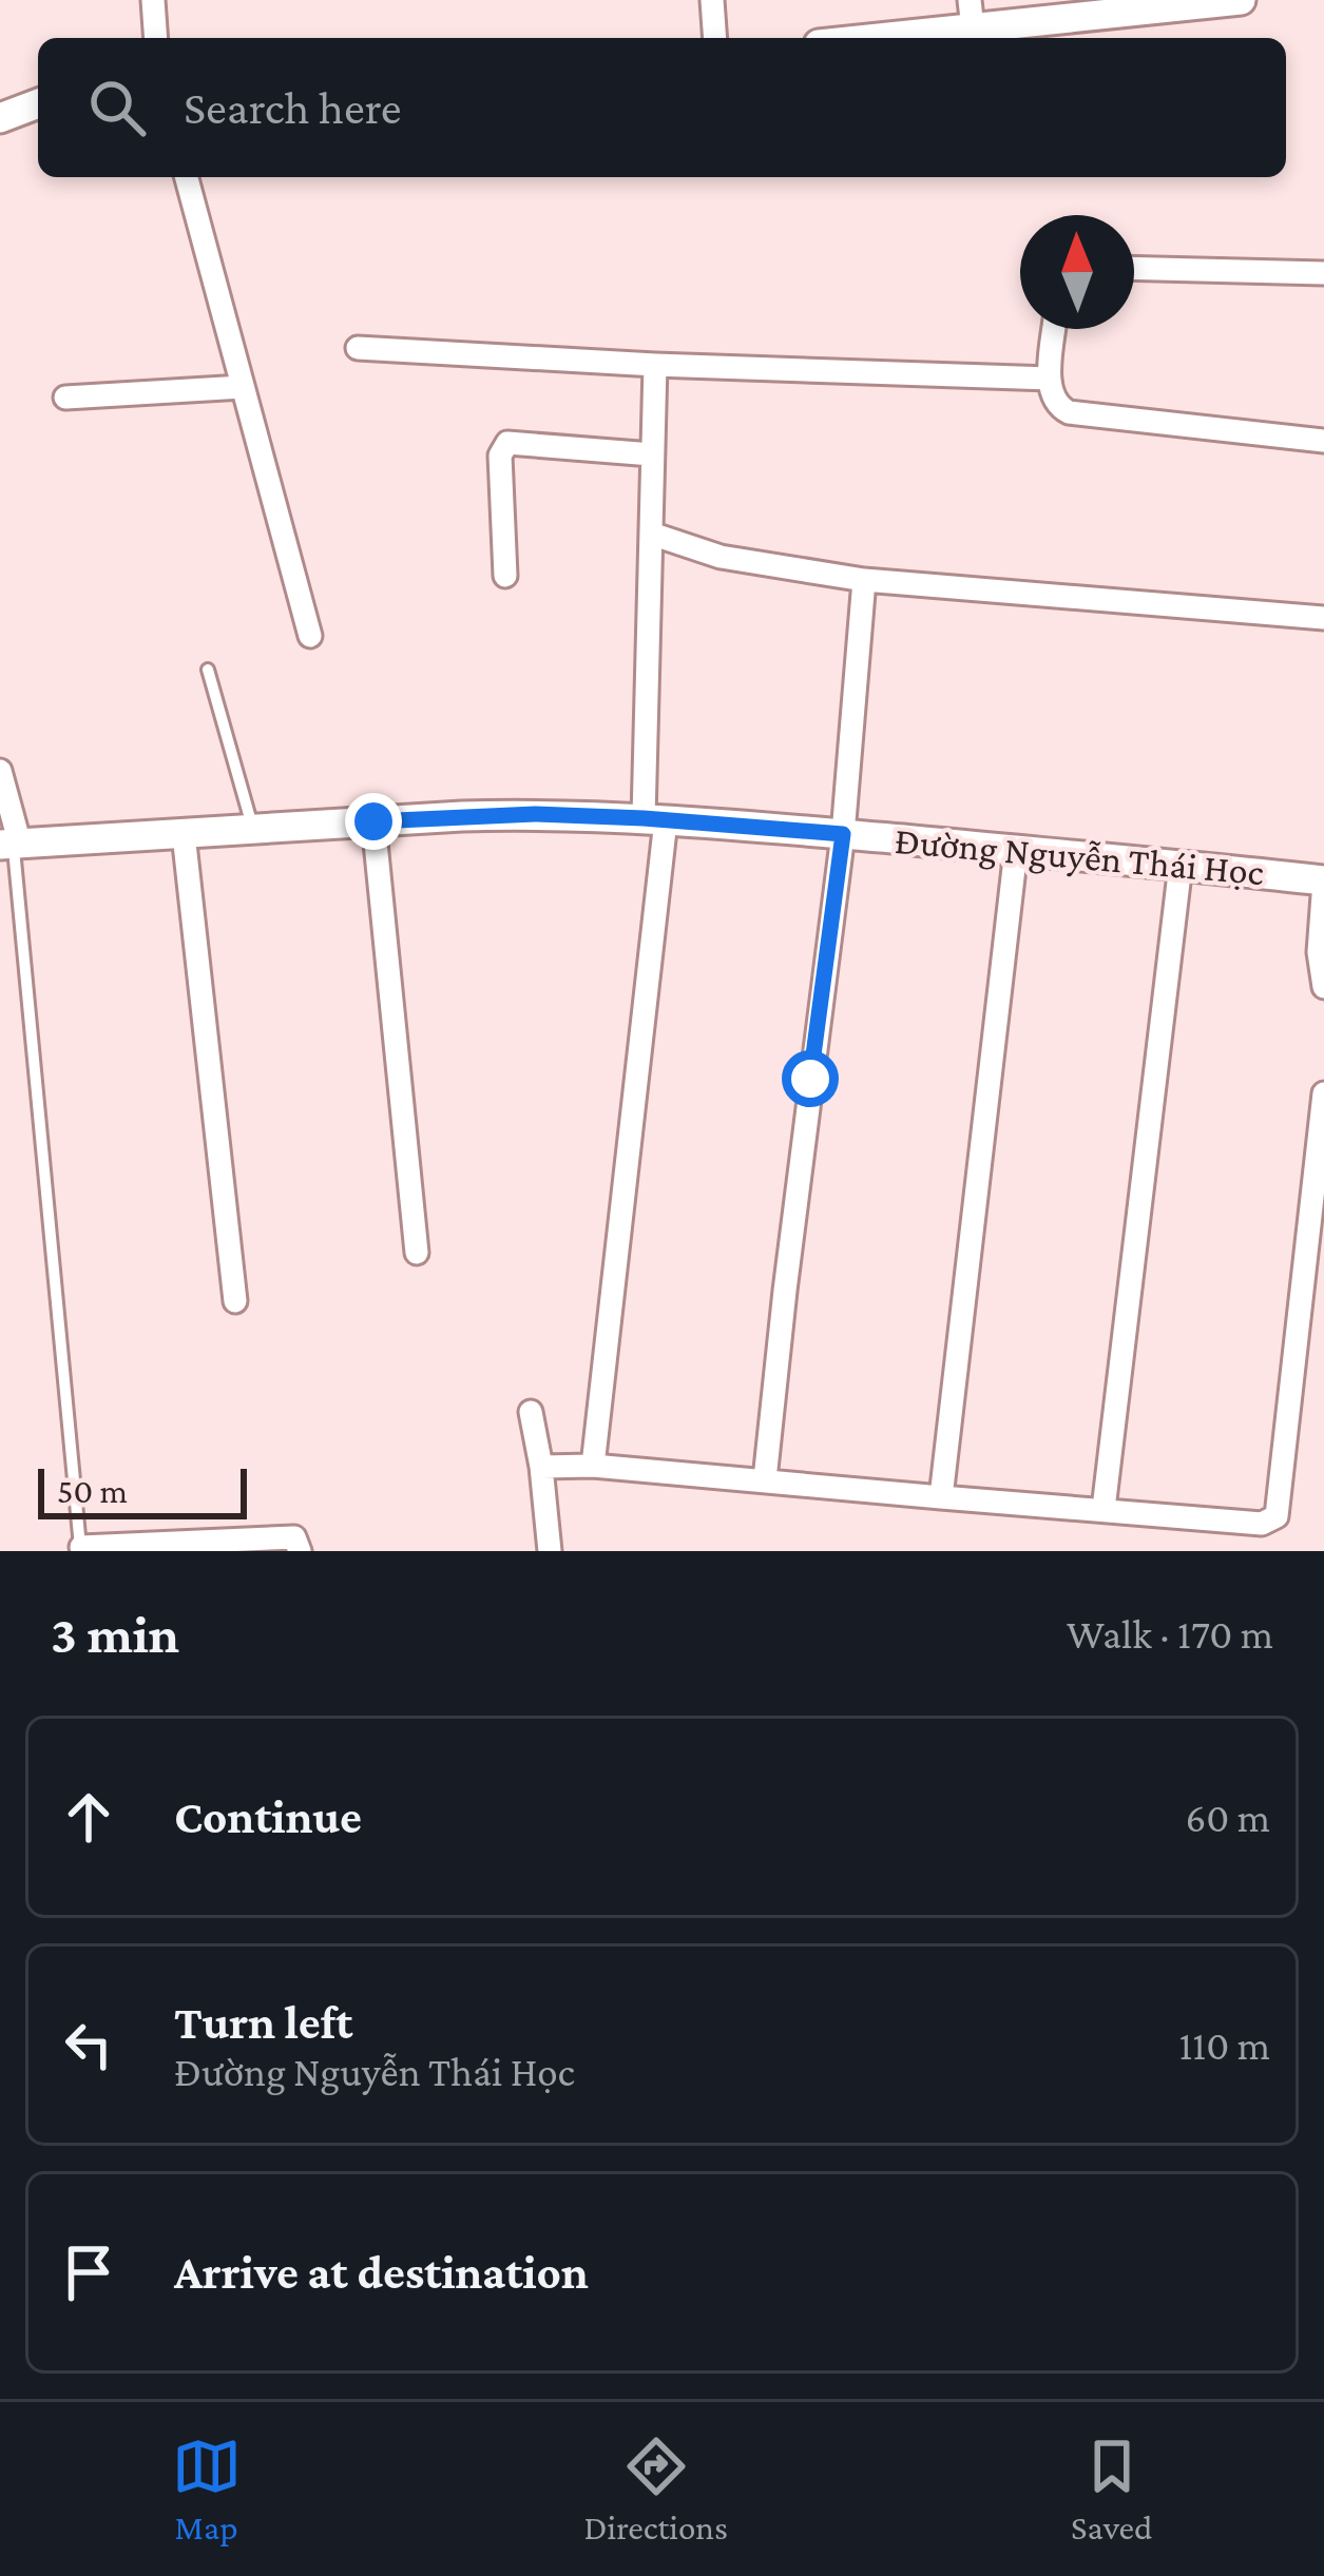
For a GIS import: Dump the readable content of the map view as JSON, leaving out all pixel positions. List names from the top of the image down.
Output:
{
  "streets": {
    "street": ["Đường Nguyễn Thái Học"]
  },
  "scale_bar": "50 m",
  "north": "top",
  "page": {
    "search": "Search here",
    "scale": "50 m",
    "heading": ["3 min", "Walk · 170 m"],
    "list": [
      ["Continue", "60 m"],
      ["Turn left", "Đường Nguyễn Thái Học", "110 m"],
      "Arrive at destination"
    ],
    "nav": ["Map", "Directions", "Saved"]
  }
}
